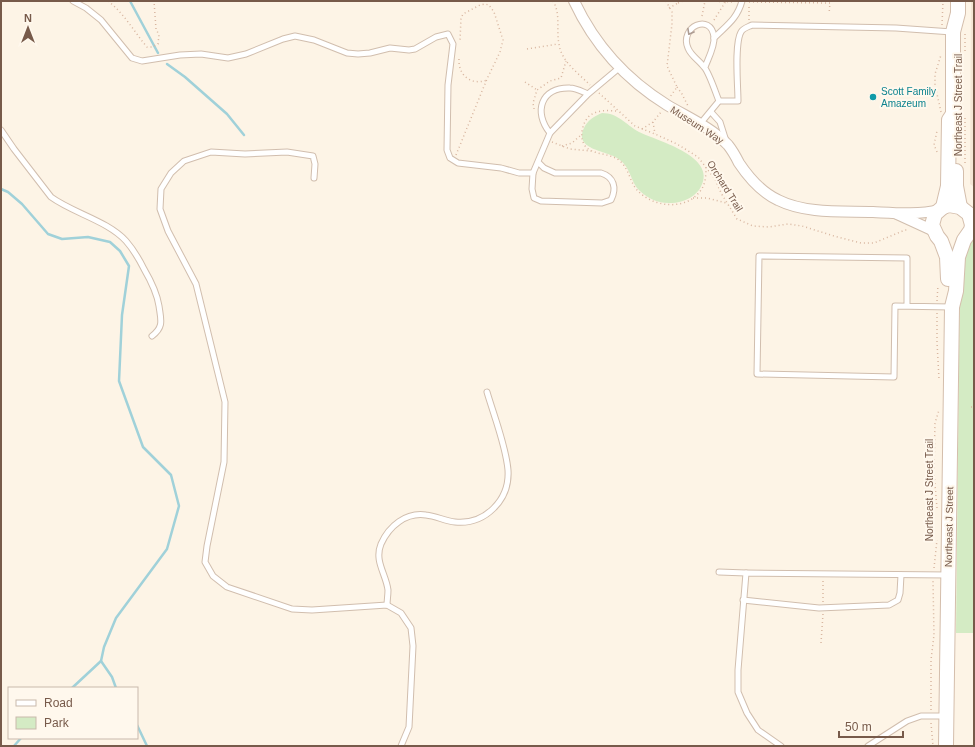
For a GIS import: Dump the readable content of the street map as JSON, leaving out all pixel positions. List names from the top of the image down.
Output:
{
  "streets": {
    "street": ["Museum Way", "Northeast J Street"],
    "path": ["Northeast J Street Trail", "Orchard Trail"]
  },
  "crossings": [
    ["Northeast J Street Trail", "Northeast J Street"],
    ["Museum Way", "Northeast J Street"]
  ],
  "places": ["Scott Family Amazeum"],
  "legend": ["Road", "Park"],
  "scale_bar": "50 m",
  "north": "top"
}
